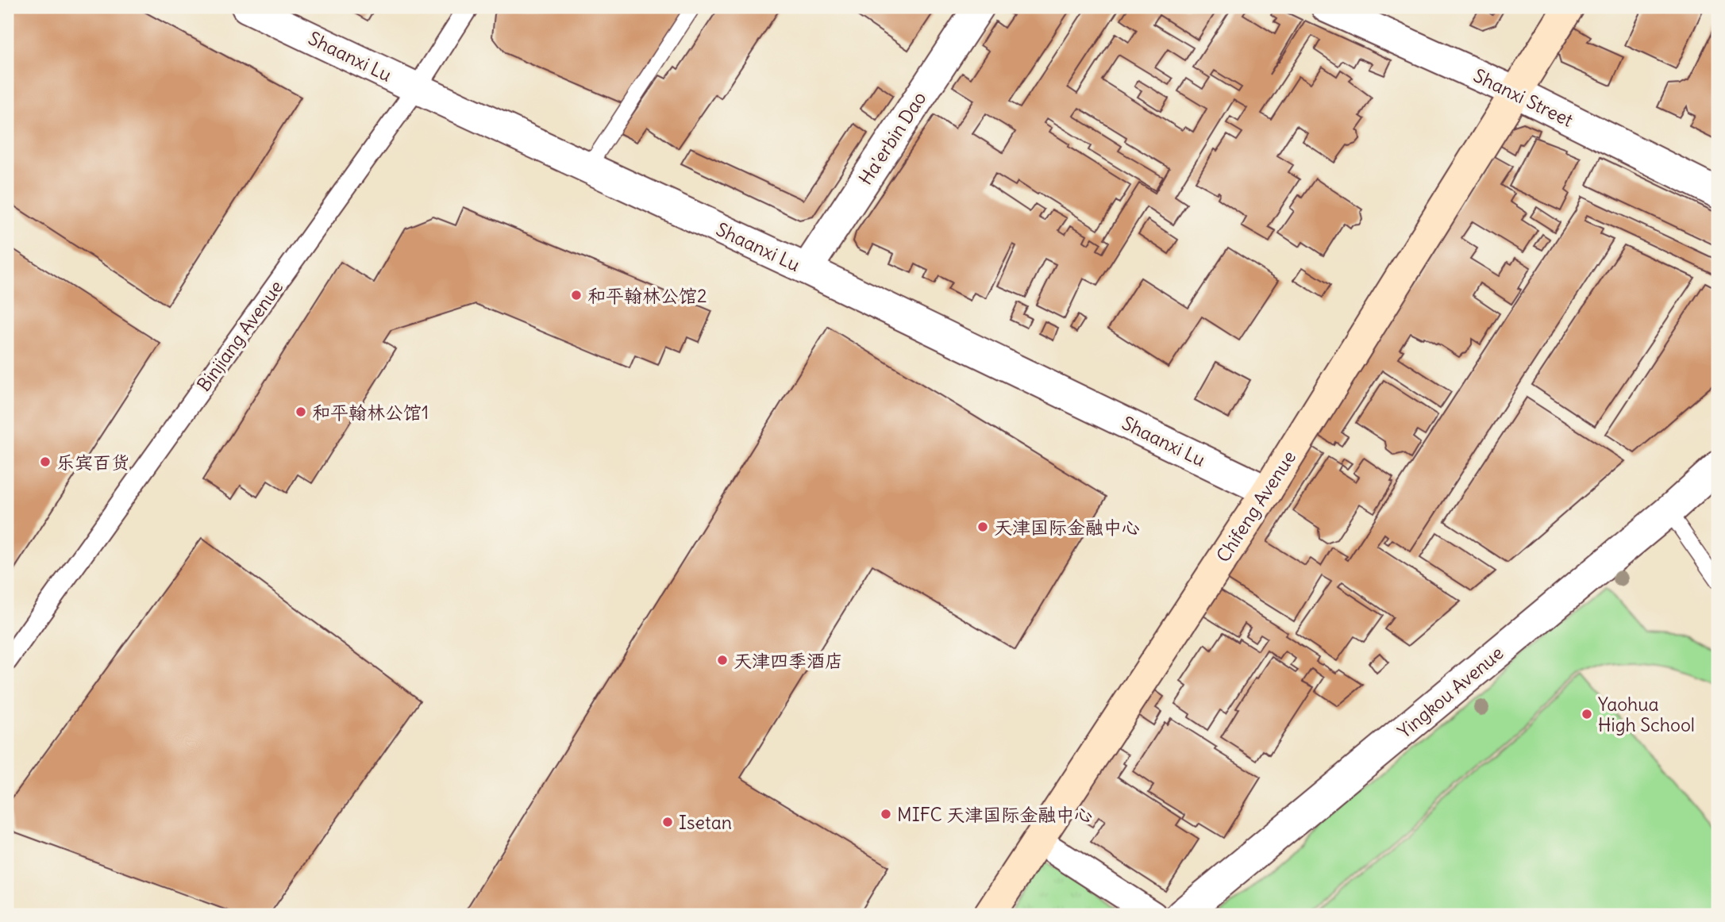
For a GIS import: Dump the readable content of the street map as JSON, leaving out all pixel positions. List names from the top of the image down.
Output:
{
  "streets": {
    "main road": ["Chifeng Avenue"],
    "street": [
      "Shaanxi Lu",
      "Shanxi Street",
      "Ha'erbin Dao",
      "Binjiang Avenue",
      "Yingkou Avenue"
    ]
  },
  "crossings": [
    ["Shaanxi Lu", "Ha'erbin Dao"],
    ["Shaanxi Lu", "Binjiang Avenue"],
    ["Shaanxi Lu", "Chifeng Avenue"],
    ["Shanxi Street", "Chifeng Avenue"]
  ],
  "places": [
    "和平翰林公馆2",
    "和平翰林公馆1",
    "乐宾百货",
    "天津国际金融中心",
    "天津四季酒店",
    "Yaohua High School",
    "MIFC 天津国际金融中心",
    "Isetan"
  ]
}
